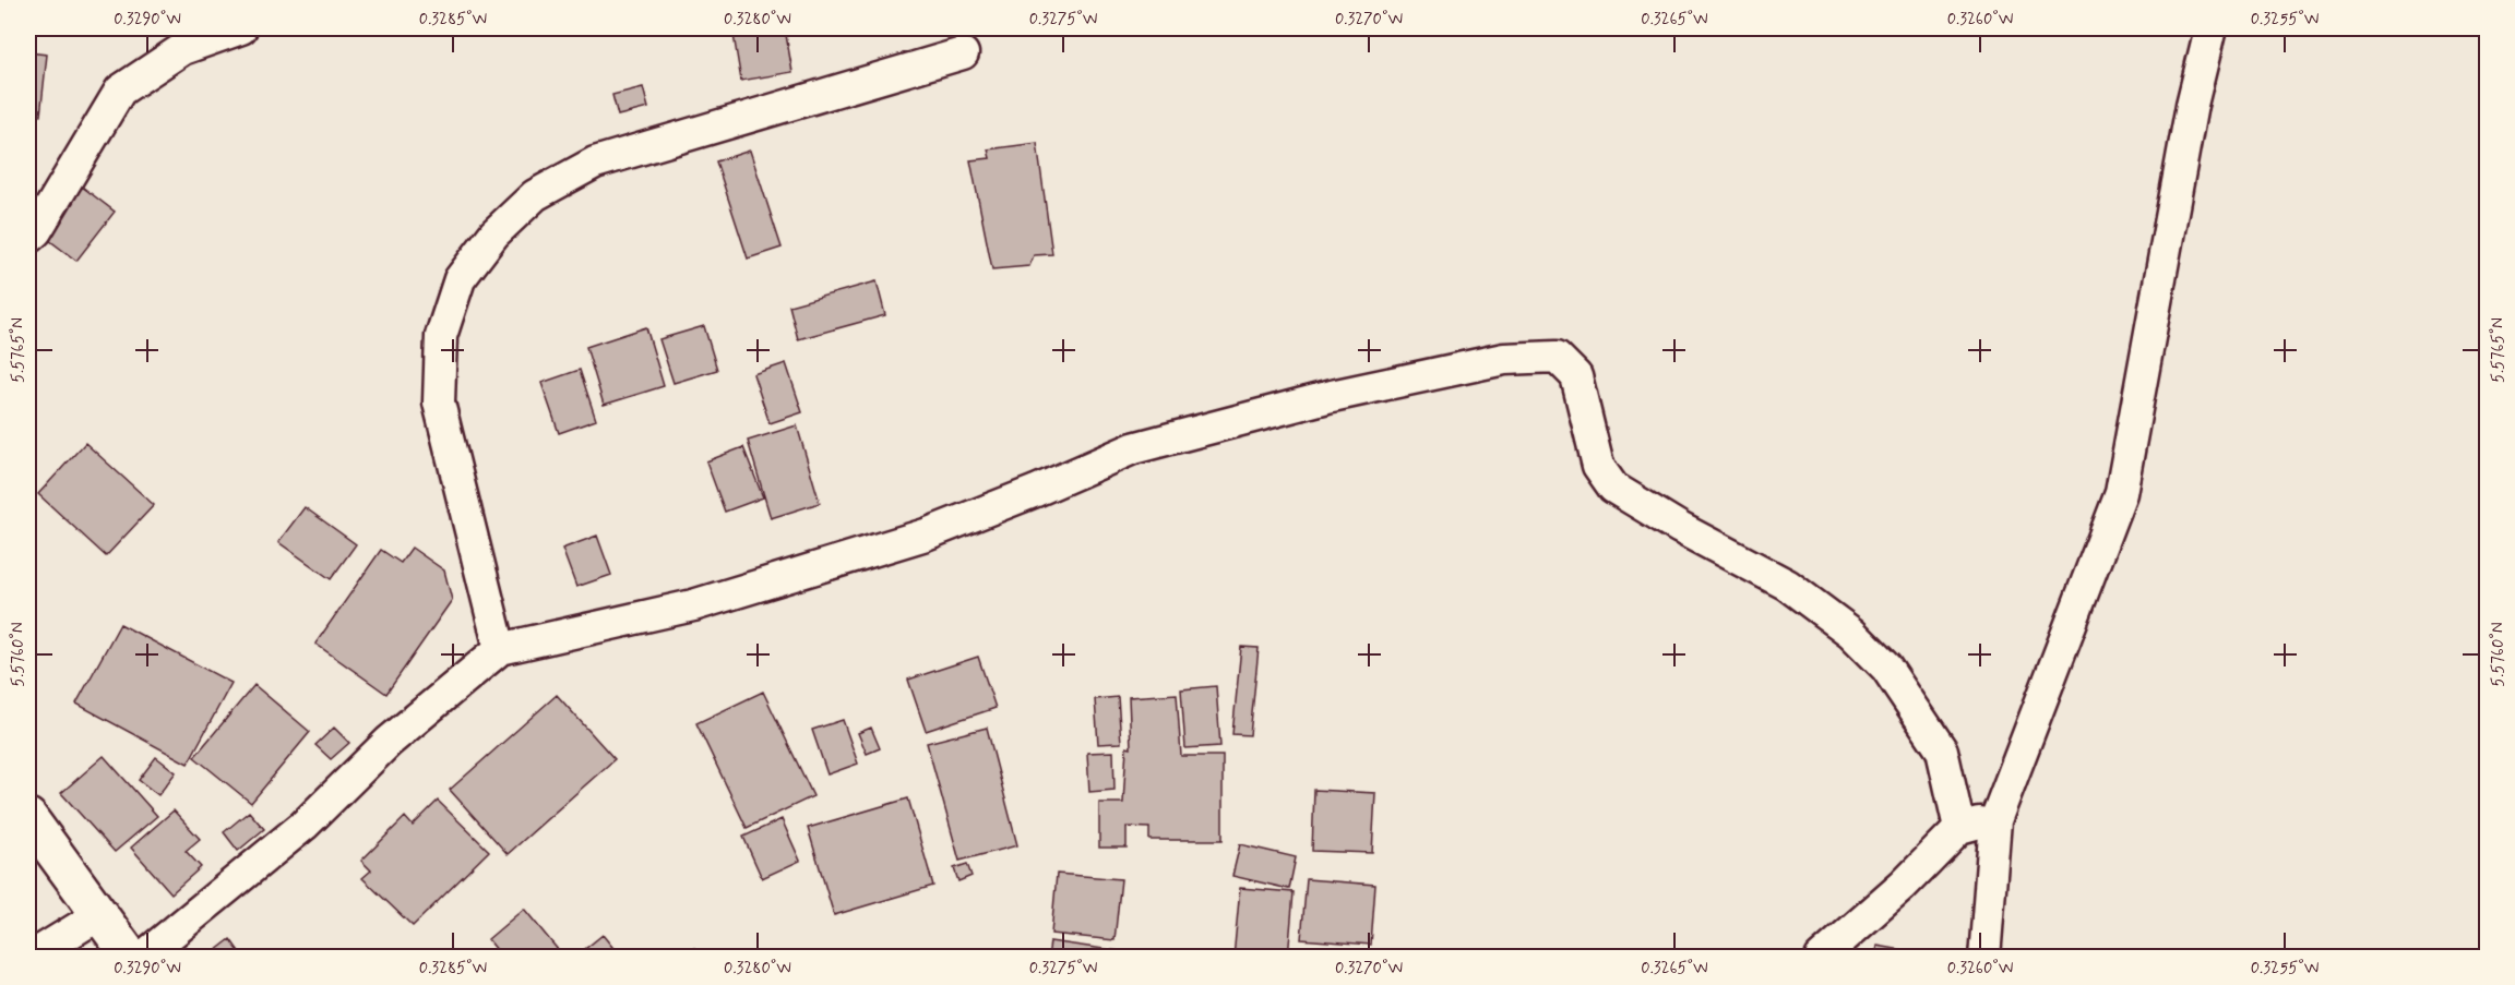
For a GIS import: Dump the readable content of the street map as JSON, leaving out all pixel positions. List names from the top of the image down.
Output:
{
  "coordinates": [
    "0.3290°W",
    "0.3285°W",
    "0.3280°W",
    "0.3275°W",
    "0.3270°W",
    "0.3265°W",
    "0.3260°W",
    "0.3255°W",
    "5.5765°N",
    "5.5760°N"
  ]
}
